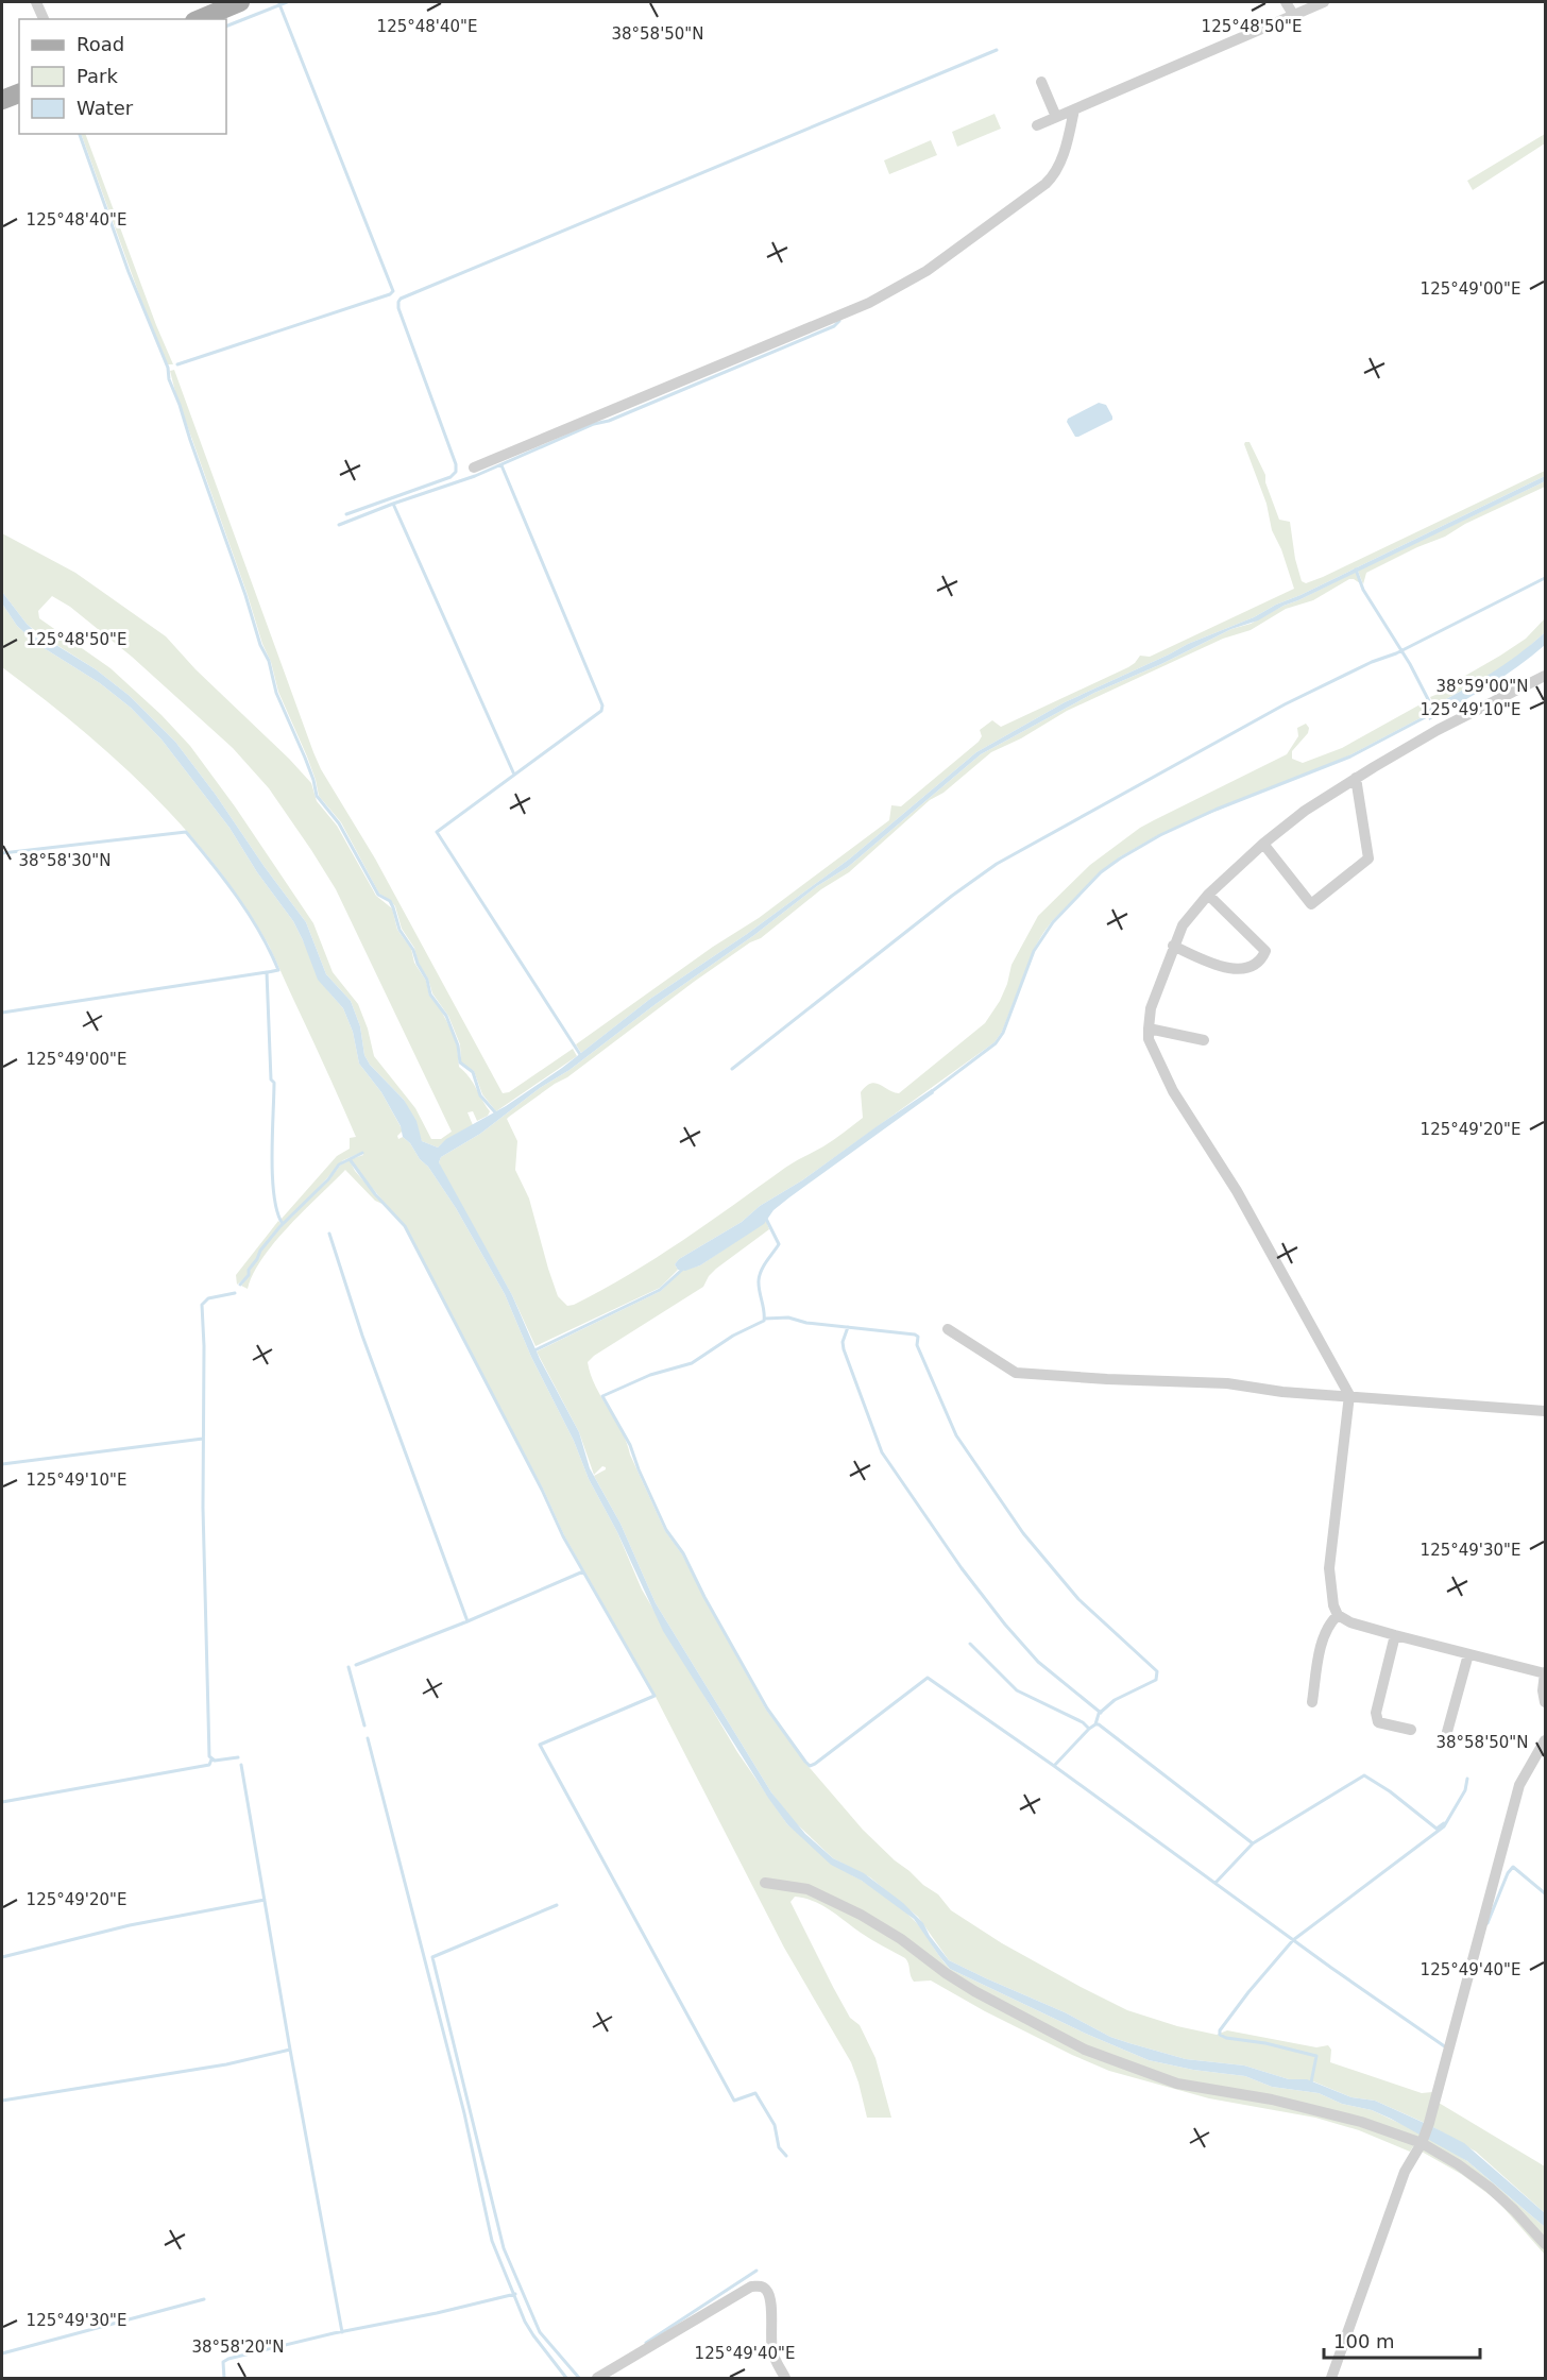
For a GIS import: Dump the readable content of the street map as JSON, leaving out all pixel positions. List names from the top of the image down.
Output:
{
  "legend": ["Road", "Park", "Water"],
  "scale_bar": "100 m",
  "coordinates": [
    "125°48'40\"E",
    "125°48'50\"E",
    "38°58'50\"N",
    "125°49'00\"E",
    "38°59'00\"N",
    "125°49'10\"E",
    "38°58'30\"N",
    "125°49'20\"E",
    "125°49'30\"E",
    "125°49'40\"E",
    "38°58'20\"N"
  ]
}
